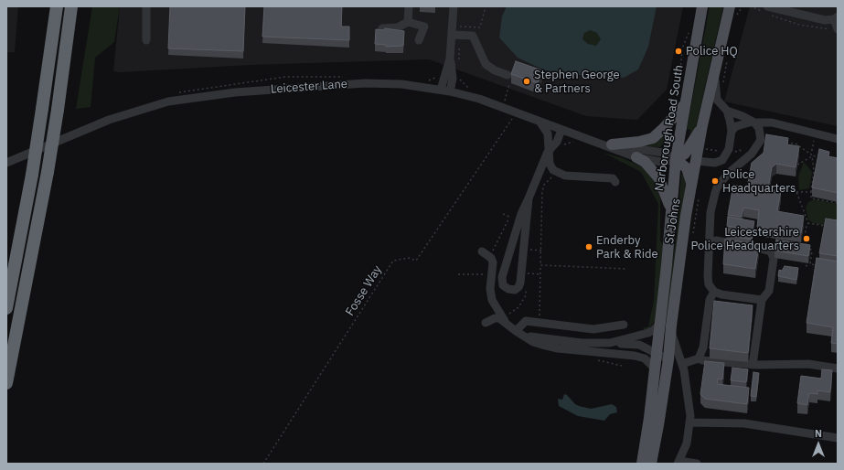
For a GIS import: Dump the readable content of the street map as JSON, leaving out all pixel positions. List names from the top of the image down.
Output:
{
  "streets": {
    "main road": ["Narborough Road South", "St Johns"],
    "street": ["Leicester Lane"],
    "path": ["Fosse Way"]
  },
  "crossings": [
    ["Leicester Lane", "Narborough Road South"],
    ["Leicester Lane", "Fosse Way"],
    ["Narborough Road South", "St Johns"]
  ],
  "places": [
    "Police HQ",
    "Stephen George & Partners",
    "Police Headquarters",
    "Leicestershire Police Headquarters",
    "Enderby Park & Ride"
  ],
  "north": "top"
}
